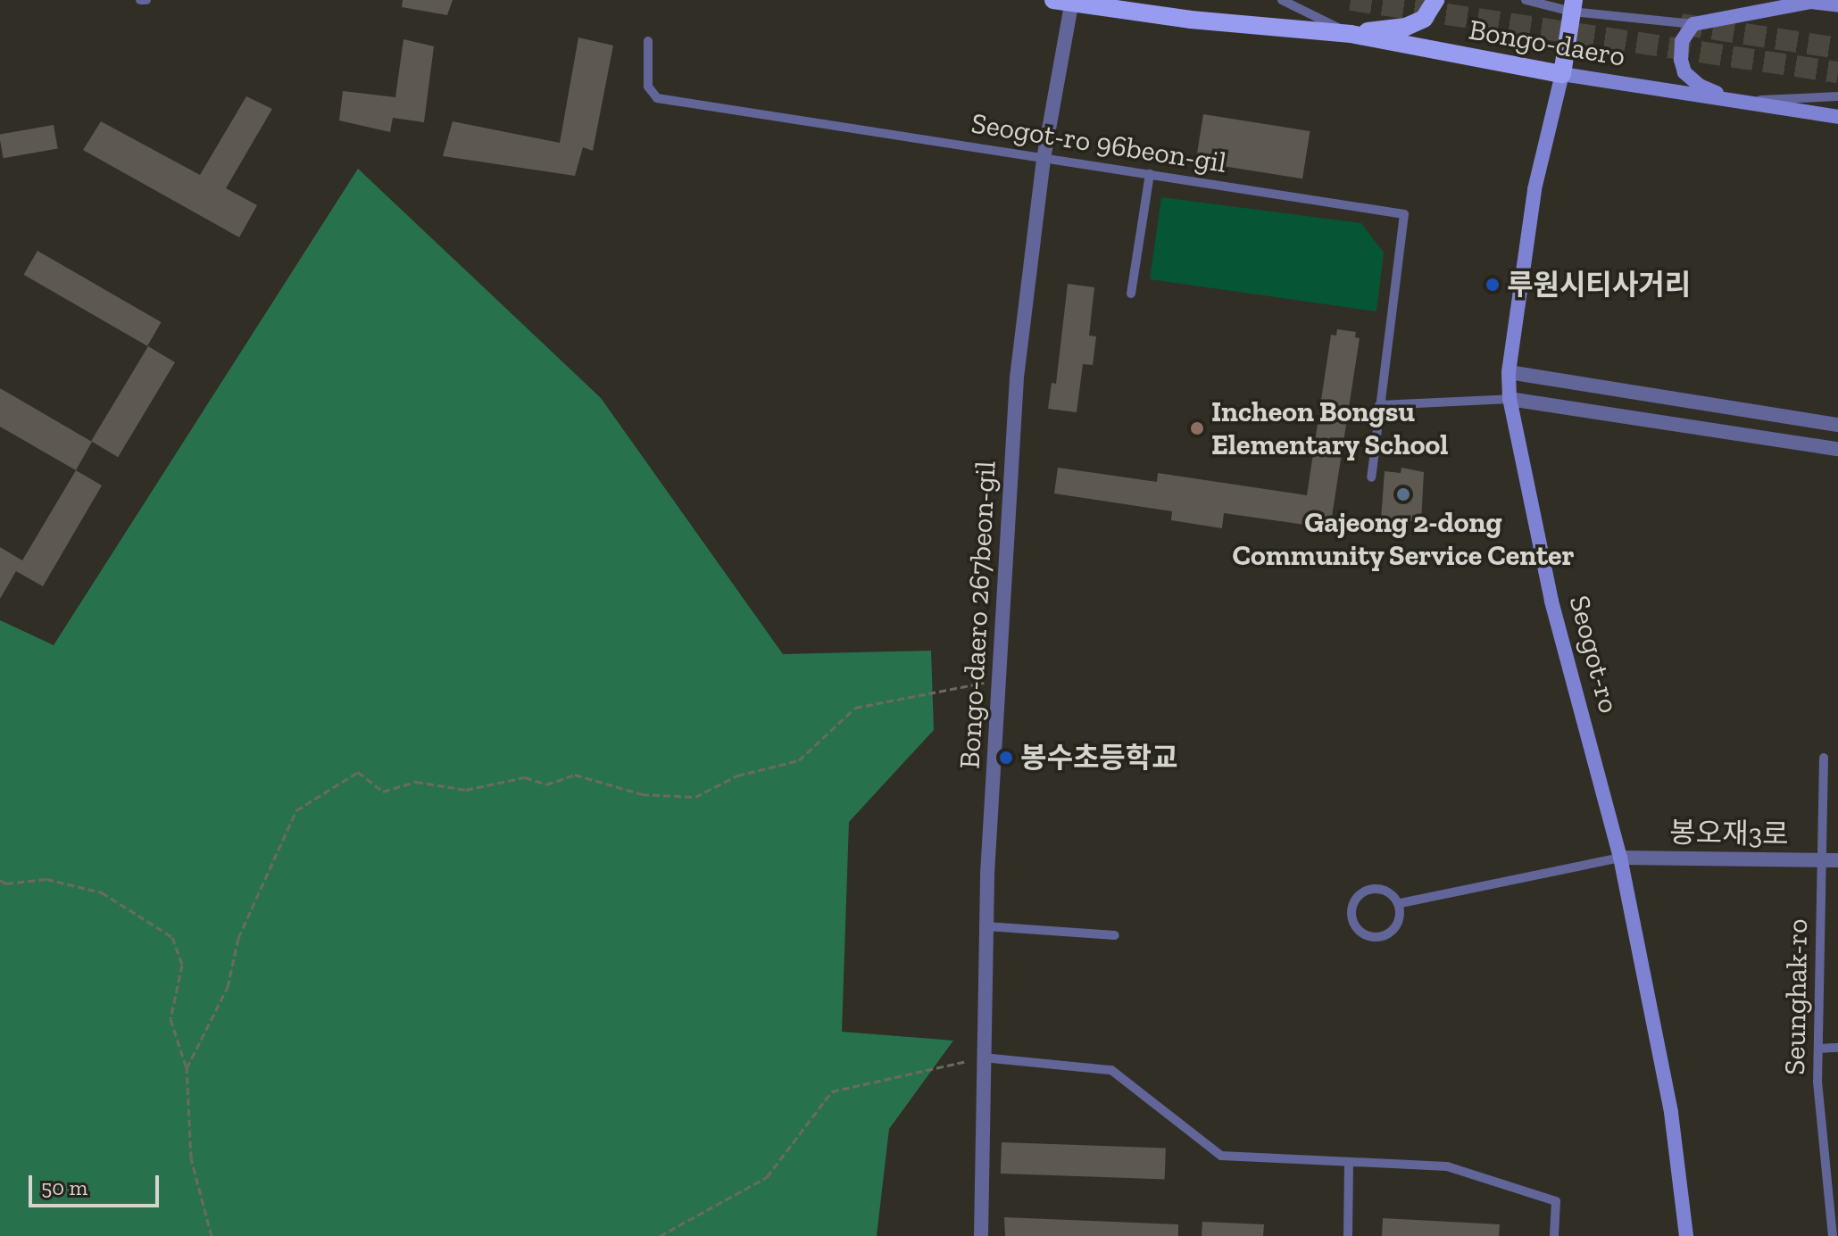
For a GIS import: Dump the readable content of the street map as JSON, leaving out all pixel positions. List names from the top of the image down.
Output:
{
  "streets": {
    "main road": ["Bongo-daero", "Seogot-ro"],
    "street": ["Bongo-daero 267beon-gil", "봉오재3로"],
    "lane": ["Seogot-ro 96beon-gil", "Seunghak-ro"]
  },
  "crossings": [
    ["Bongo-daero", "Bongo-daero 267beon-gil"],
    ["Bongo-daero", "Seogot-ro"],
    ["Seogot-ro 96beon-gil", "Bongo-daero 267beon-gil"],
    ["Seogot-ro", "봉오재3로"],
    ["봉오재3로", "Seunghak-ro"]
  ],
  "places": [
    "루원시티사거리",
    "Incheon Bongsu Elementary School",
    "Gajeong 2-dong Community Service Center",
    "봉수초등학교"
  ],
  "scale_bar": "50 m"
}
